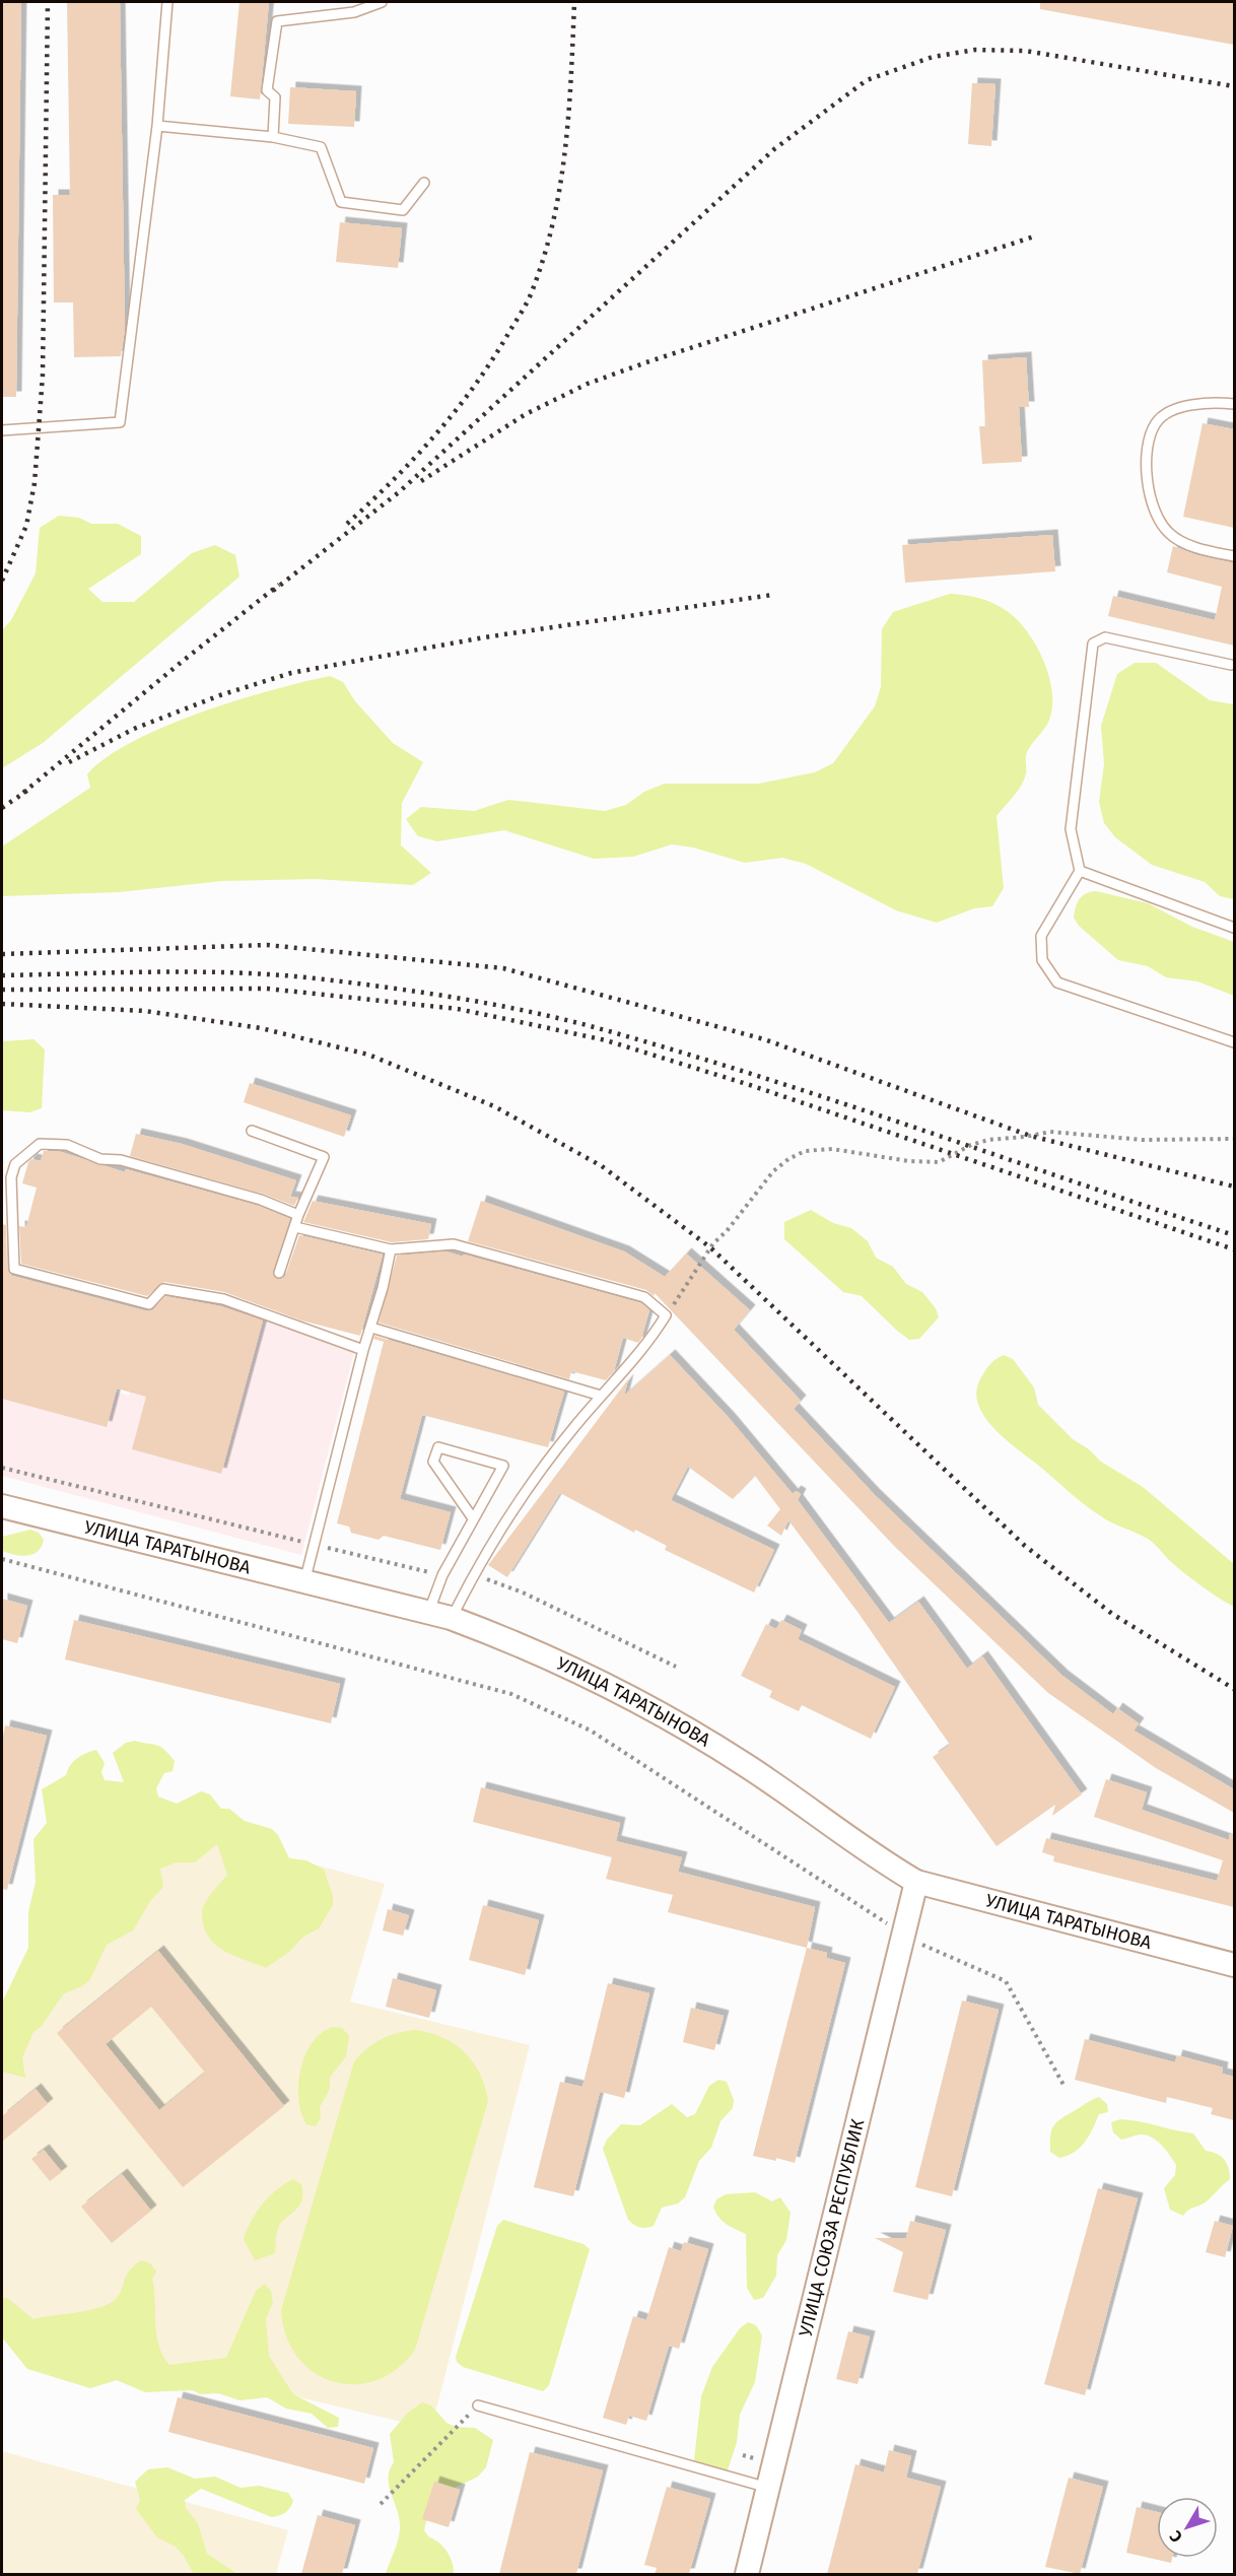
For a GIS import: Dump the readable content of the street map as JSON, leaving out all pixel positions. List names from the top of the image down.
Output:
{
  "streets": {
    "street": ["УЛИЦА ТАРАТЫНОВА", "УЛИЦА СОЮЗА РЕСПУБЛИК"]
  },
  "crossings": [
    ["УЛИЦА ТАРАТЫНОВА", "УЛИЦА СОЮЗА РЕСПУБЛИК"]
  ],
  "north": "bottom left"
}
